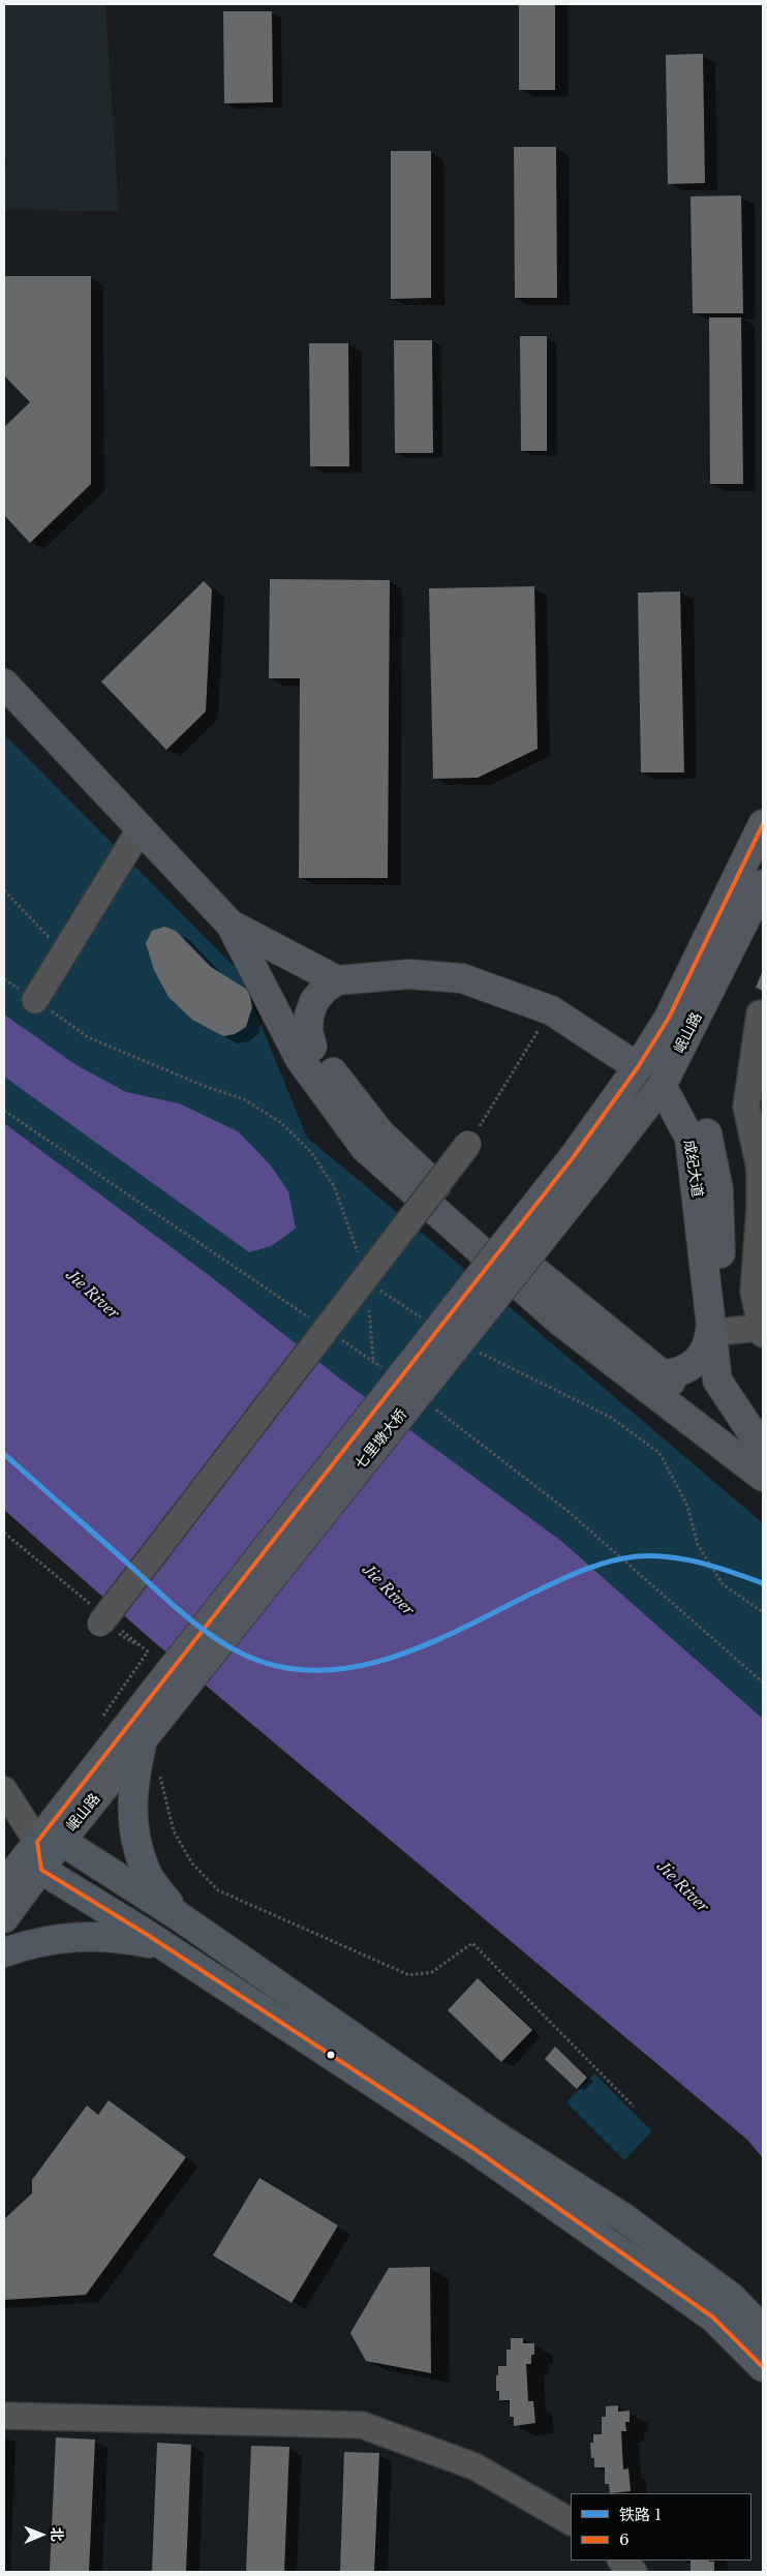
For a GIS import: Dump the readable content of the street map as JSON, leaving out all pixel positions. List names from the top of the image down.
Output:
{
  "streets": {
    "main road": ["岷山路", "成纪大道", "七里墩大桥"]
  },
  "crossings": [
    ["岷山路", "成纪大道"],
    ["岷山路", "七里墩大桥"]
  ],
  "water": ["Jie River"],
  "lines": ["transit line 6", "rail line 1"],
  "legend": ["铁路 1", "6"],
  "north": "right"
}
